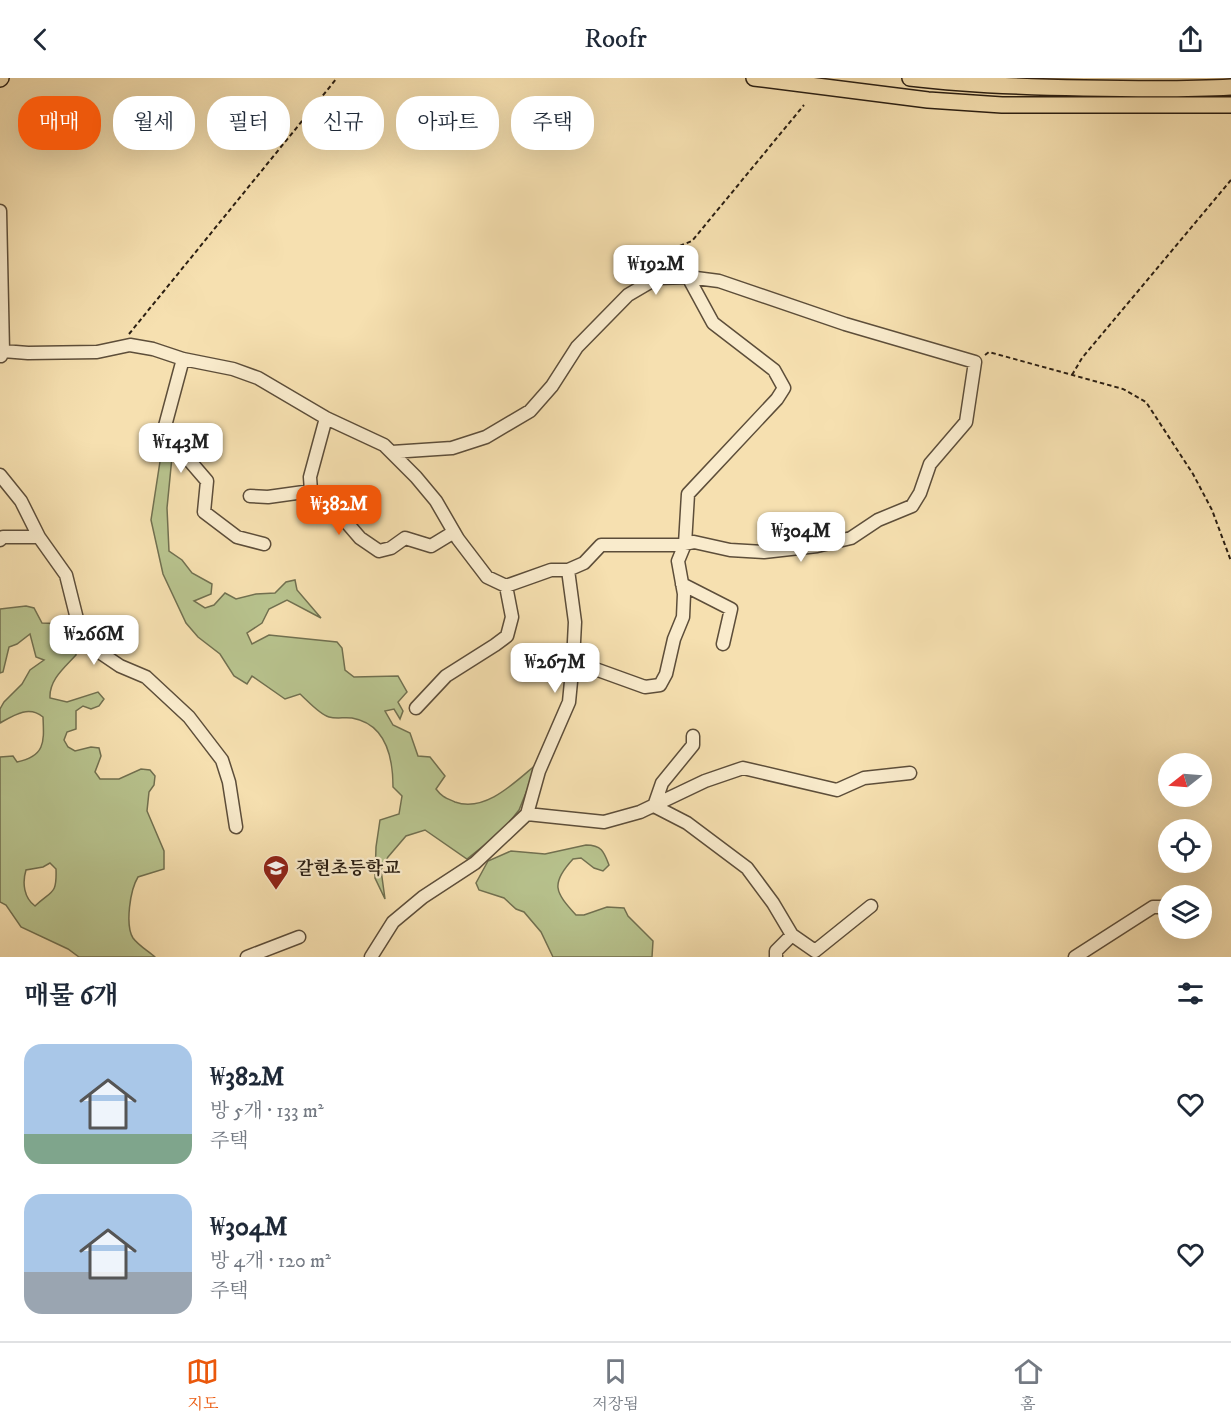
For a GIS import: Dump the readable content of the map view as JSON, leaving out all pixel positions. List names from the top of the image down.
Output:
{
  "places": {
    "school or university": ["갈현초등학교"]
  },
  "north": "left",
  "page": {
    "header": "Roofr",
    "chip": [
      "매매",
      "월세",
      "필터",
      "신규",
      "아파트",
      "주택"
    ],
    "price": [
      "₩192M",
      "₩143M",
      "₩382M",
      "₩304M",
      "₩266M",
      "₩267M"
    ],
    "heading": "매물 6개",
    "list": [
      {
        "name": "₩382M",
        "note": "방 5개 · 133 m² · 주택"
      },
      {
        "name": "₩304M",
        "note": "방 4개 · 120 m² · 주택"
      }
    ],
    "tabs": ["지도", "저장됨", "홈"]
  }
}
